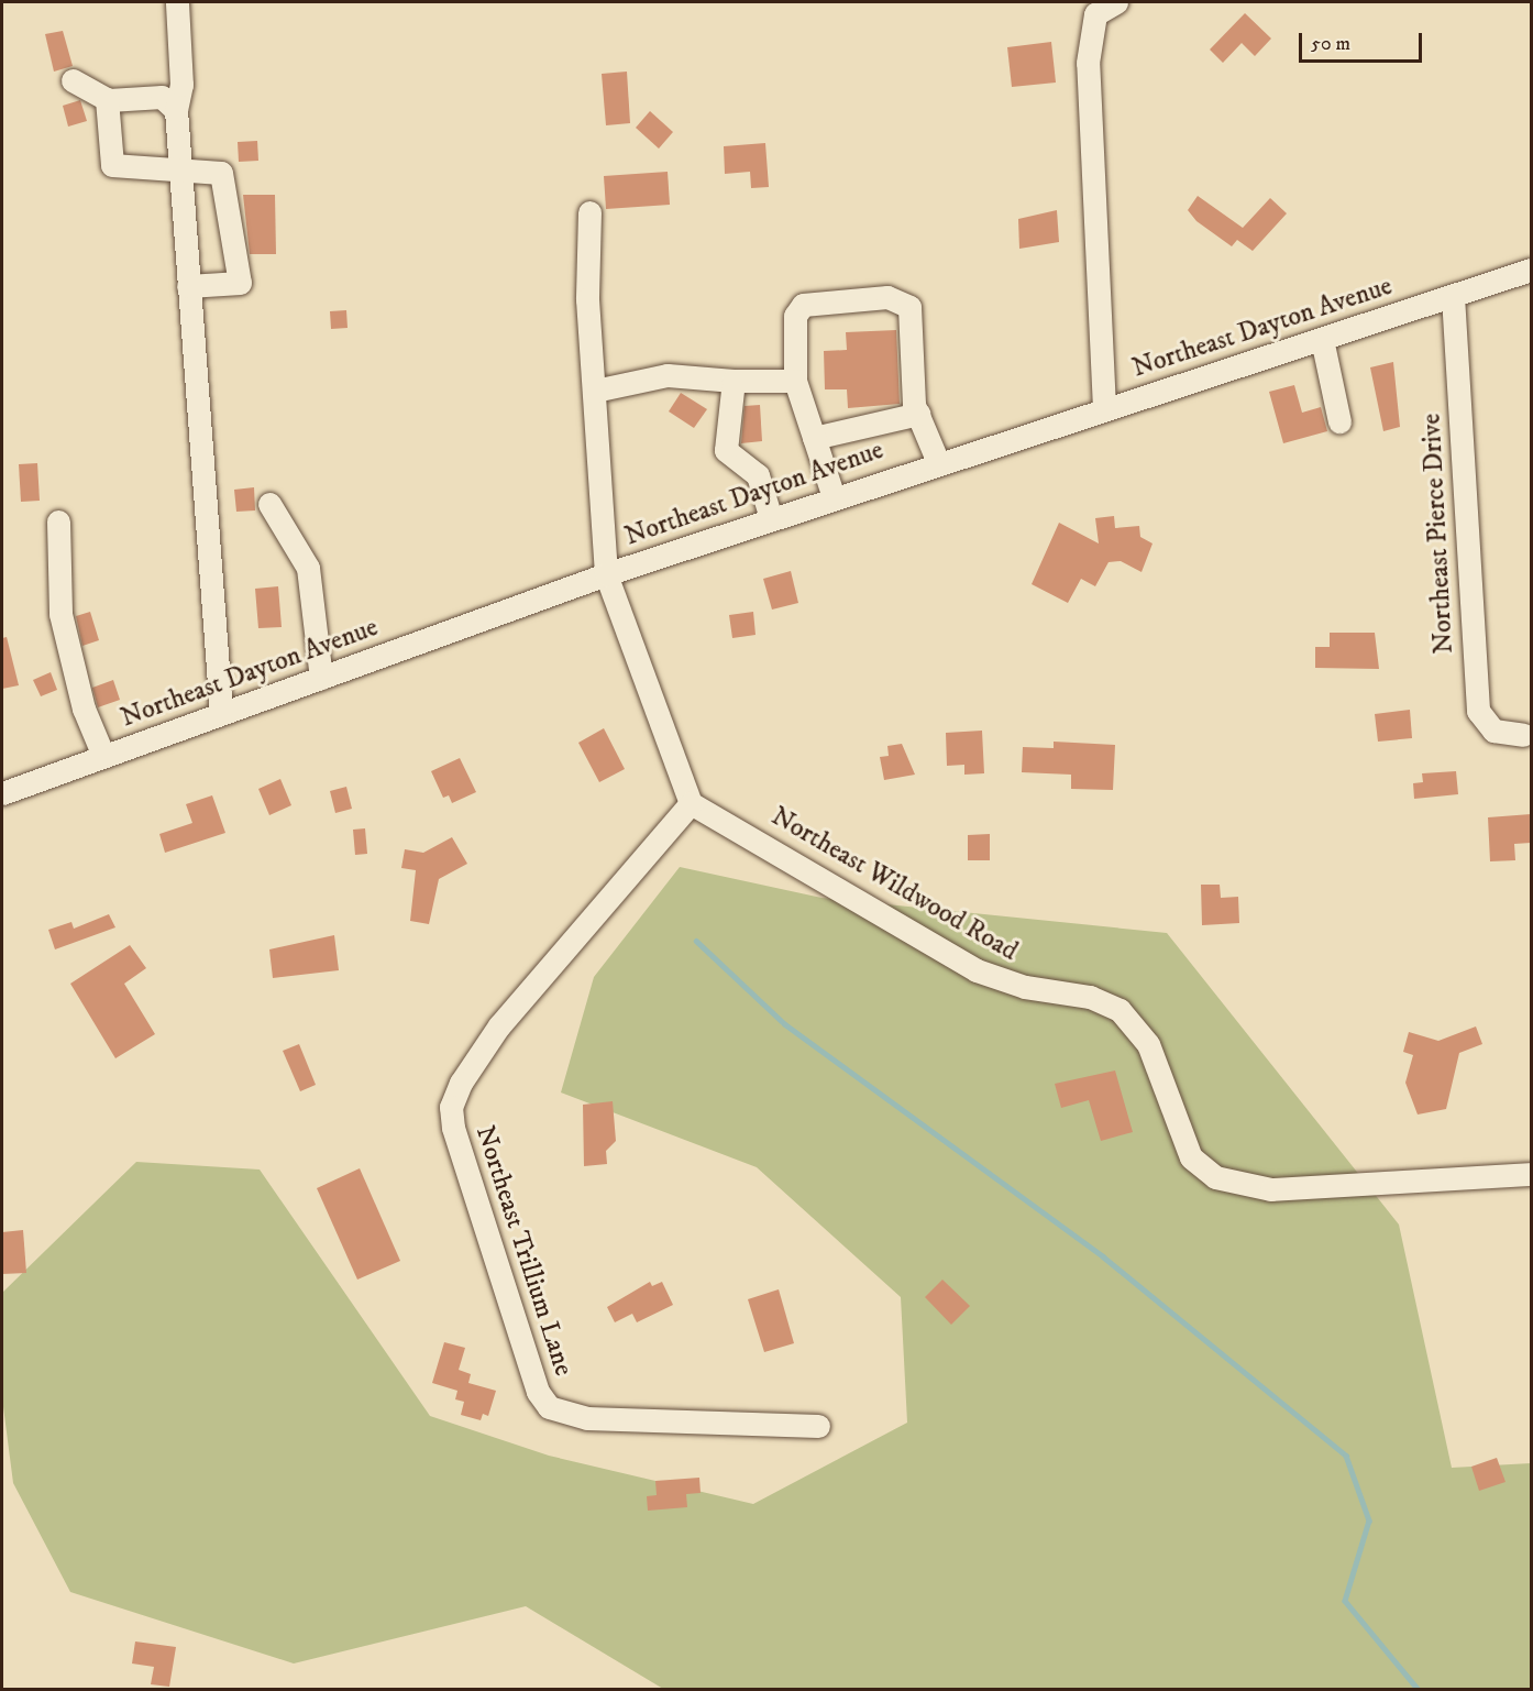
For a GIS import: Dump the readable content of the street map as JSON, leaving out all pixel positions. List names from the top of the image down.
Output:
{
  "streets": {
    "street": [
      "Northeast Dayton Avenue",
      "Northeast Pierce Drive",
      "Northeast Wildwood Road",
      "Northeast Trillium Lane"
    ]
  },
  "crossings": [
    ["Northeast Dayton Avenue", "Northeast Pierce Drive"],
    ["Northeast Wildwood Road", "Northeast Trillium Lane"]
  ],
  "scale_bar": "50 m"
}
